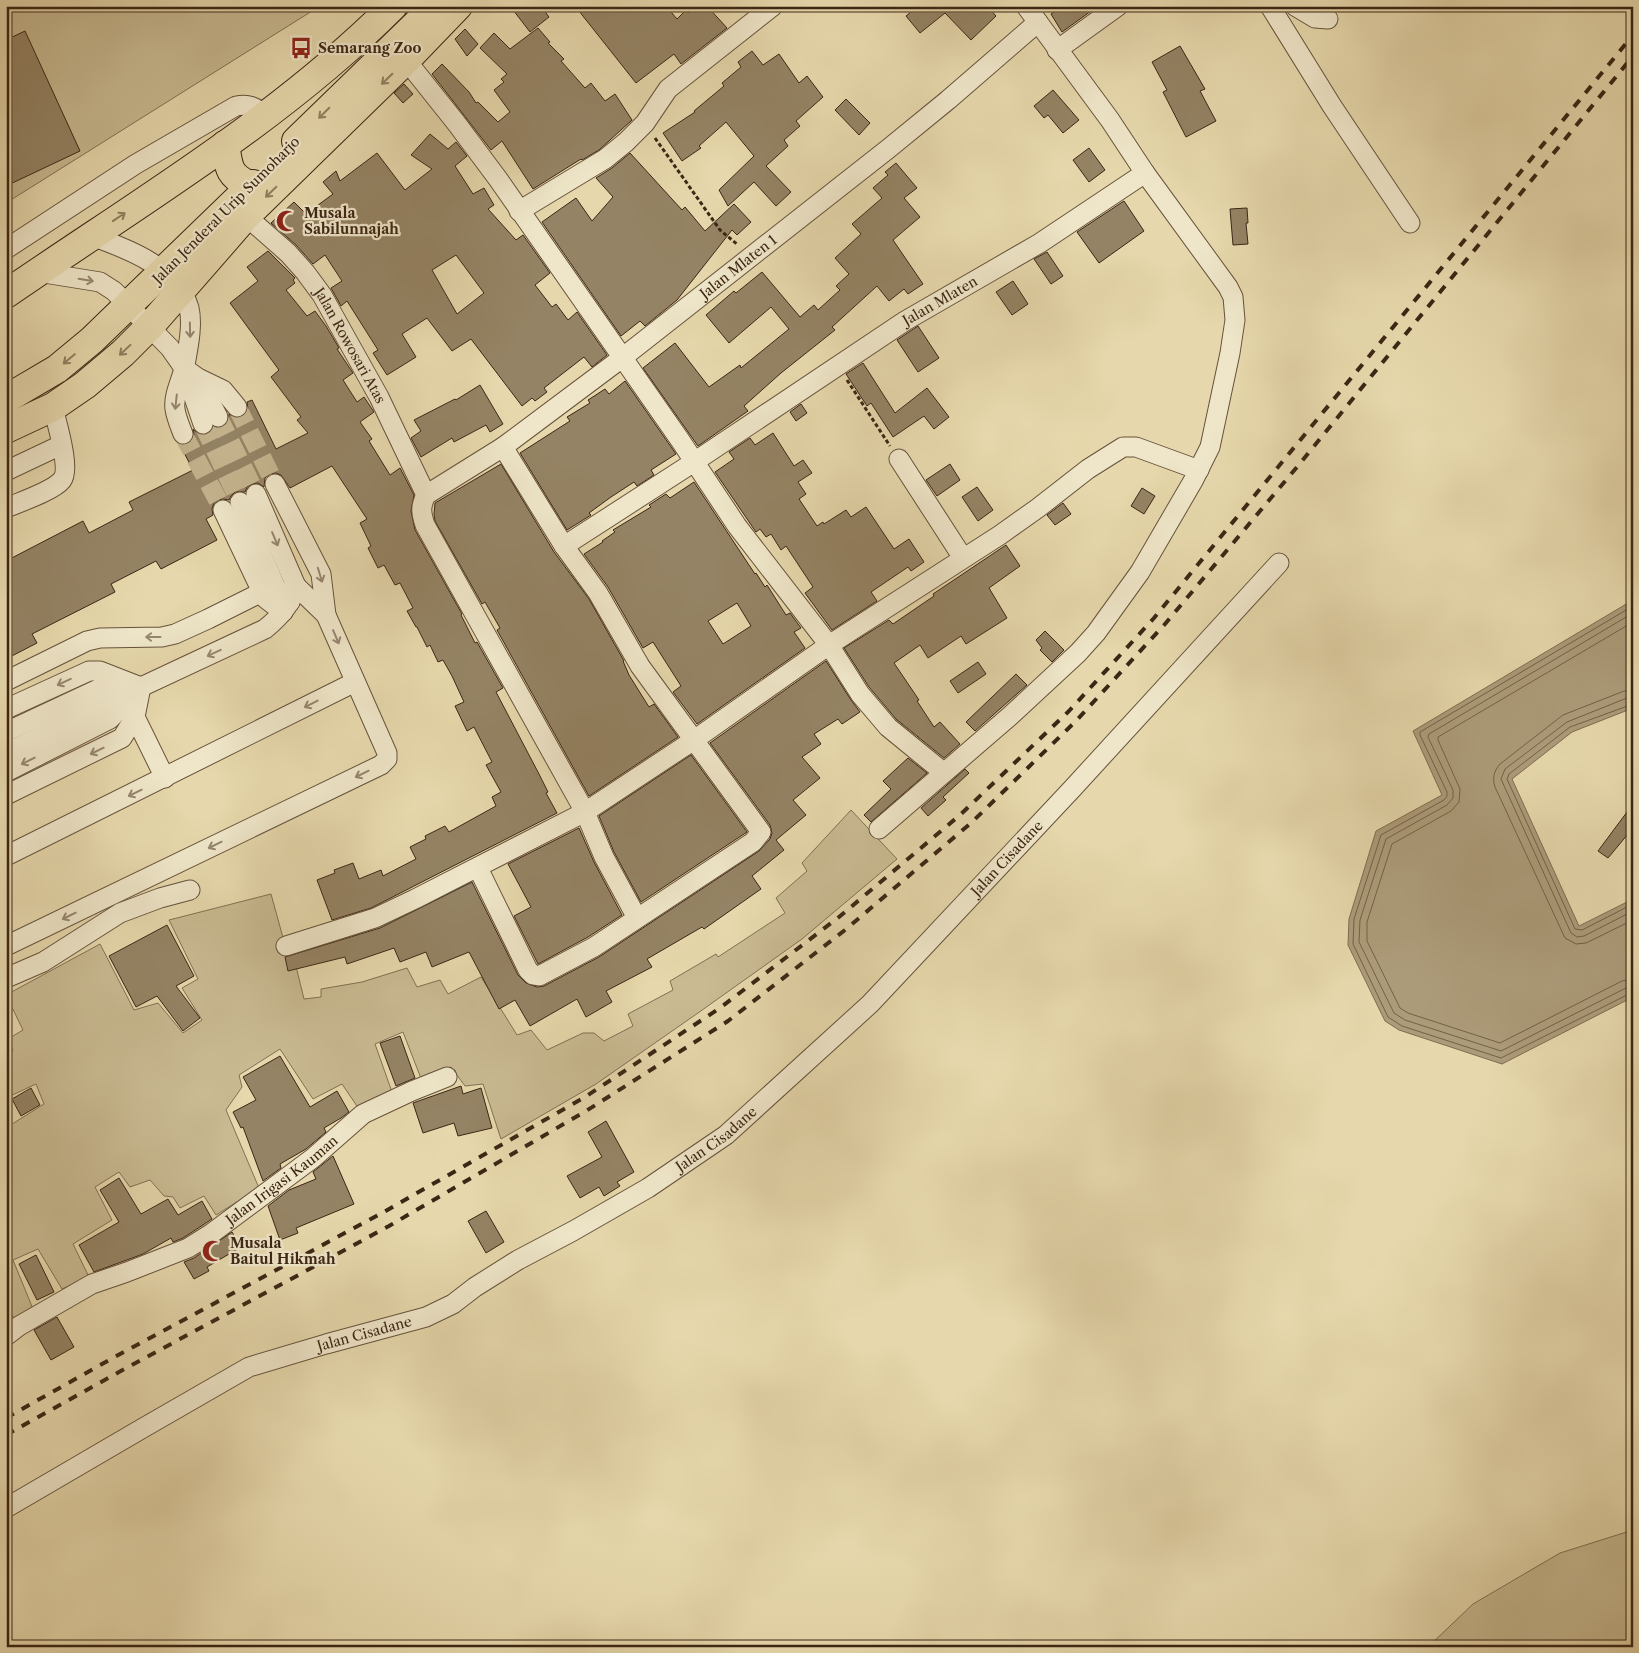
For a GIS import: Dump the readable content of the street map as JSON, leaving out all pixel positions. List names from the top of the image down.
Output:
{
  "streets": {
    "highway": ["Jalan Jenderal Urip Sumoharjo"],
    "street": [
      "Jalan Mlaten 1",
      "Jalan Mlaten",
      "Jalan Rowosari Atas",
      "Jalan Cisadane",
      "Jalan Irigasi Kauman"
    ]
  },
  "crossings": [
    ["Jalan Mlaten 1", "Jalan Rowosari Atas"]
  ],
  "places": {
    "bus stop": ["Semarang Zoo"],
    "mosque": ["Musala Sabilunnajah", "Musala Baitul Hikmah"]
  }
}
